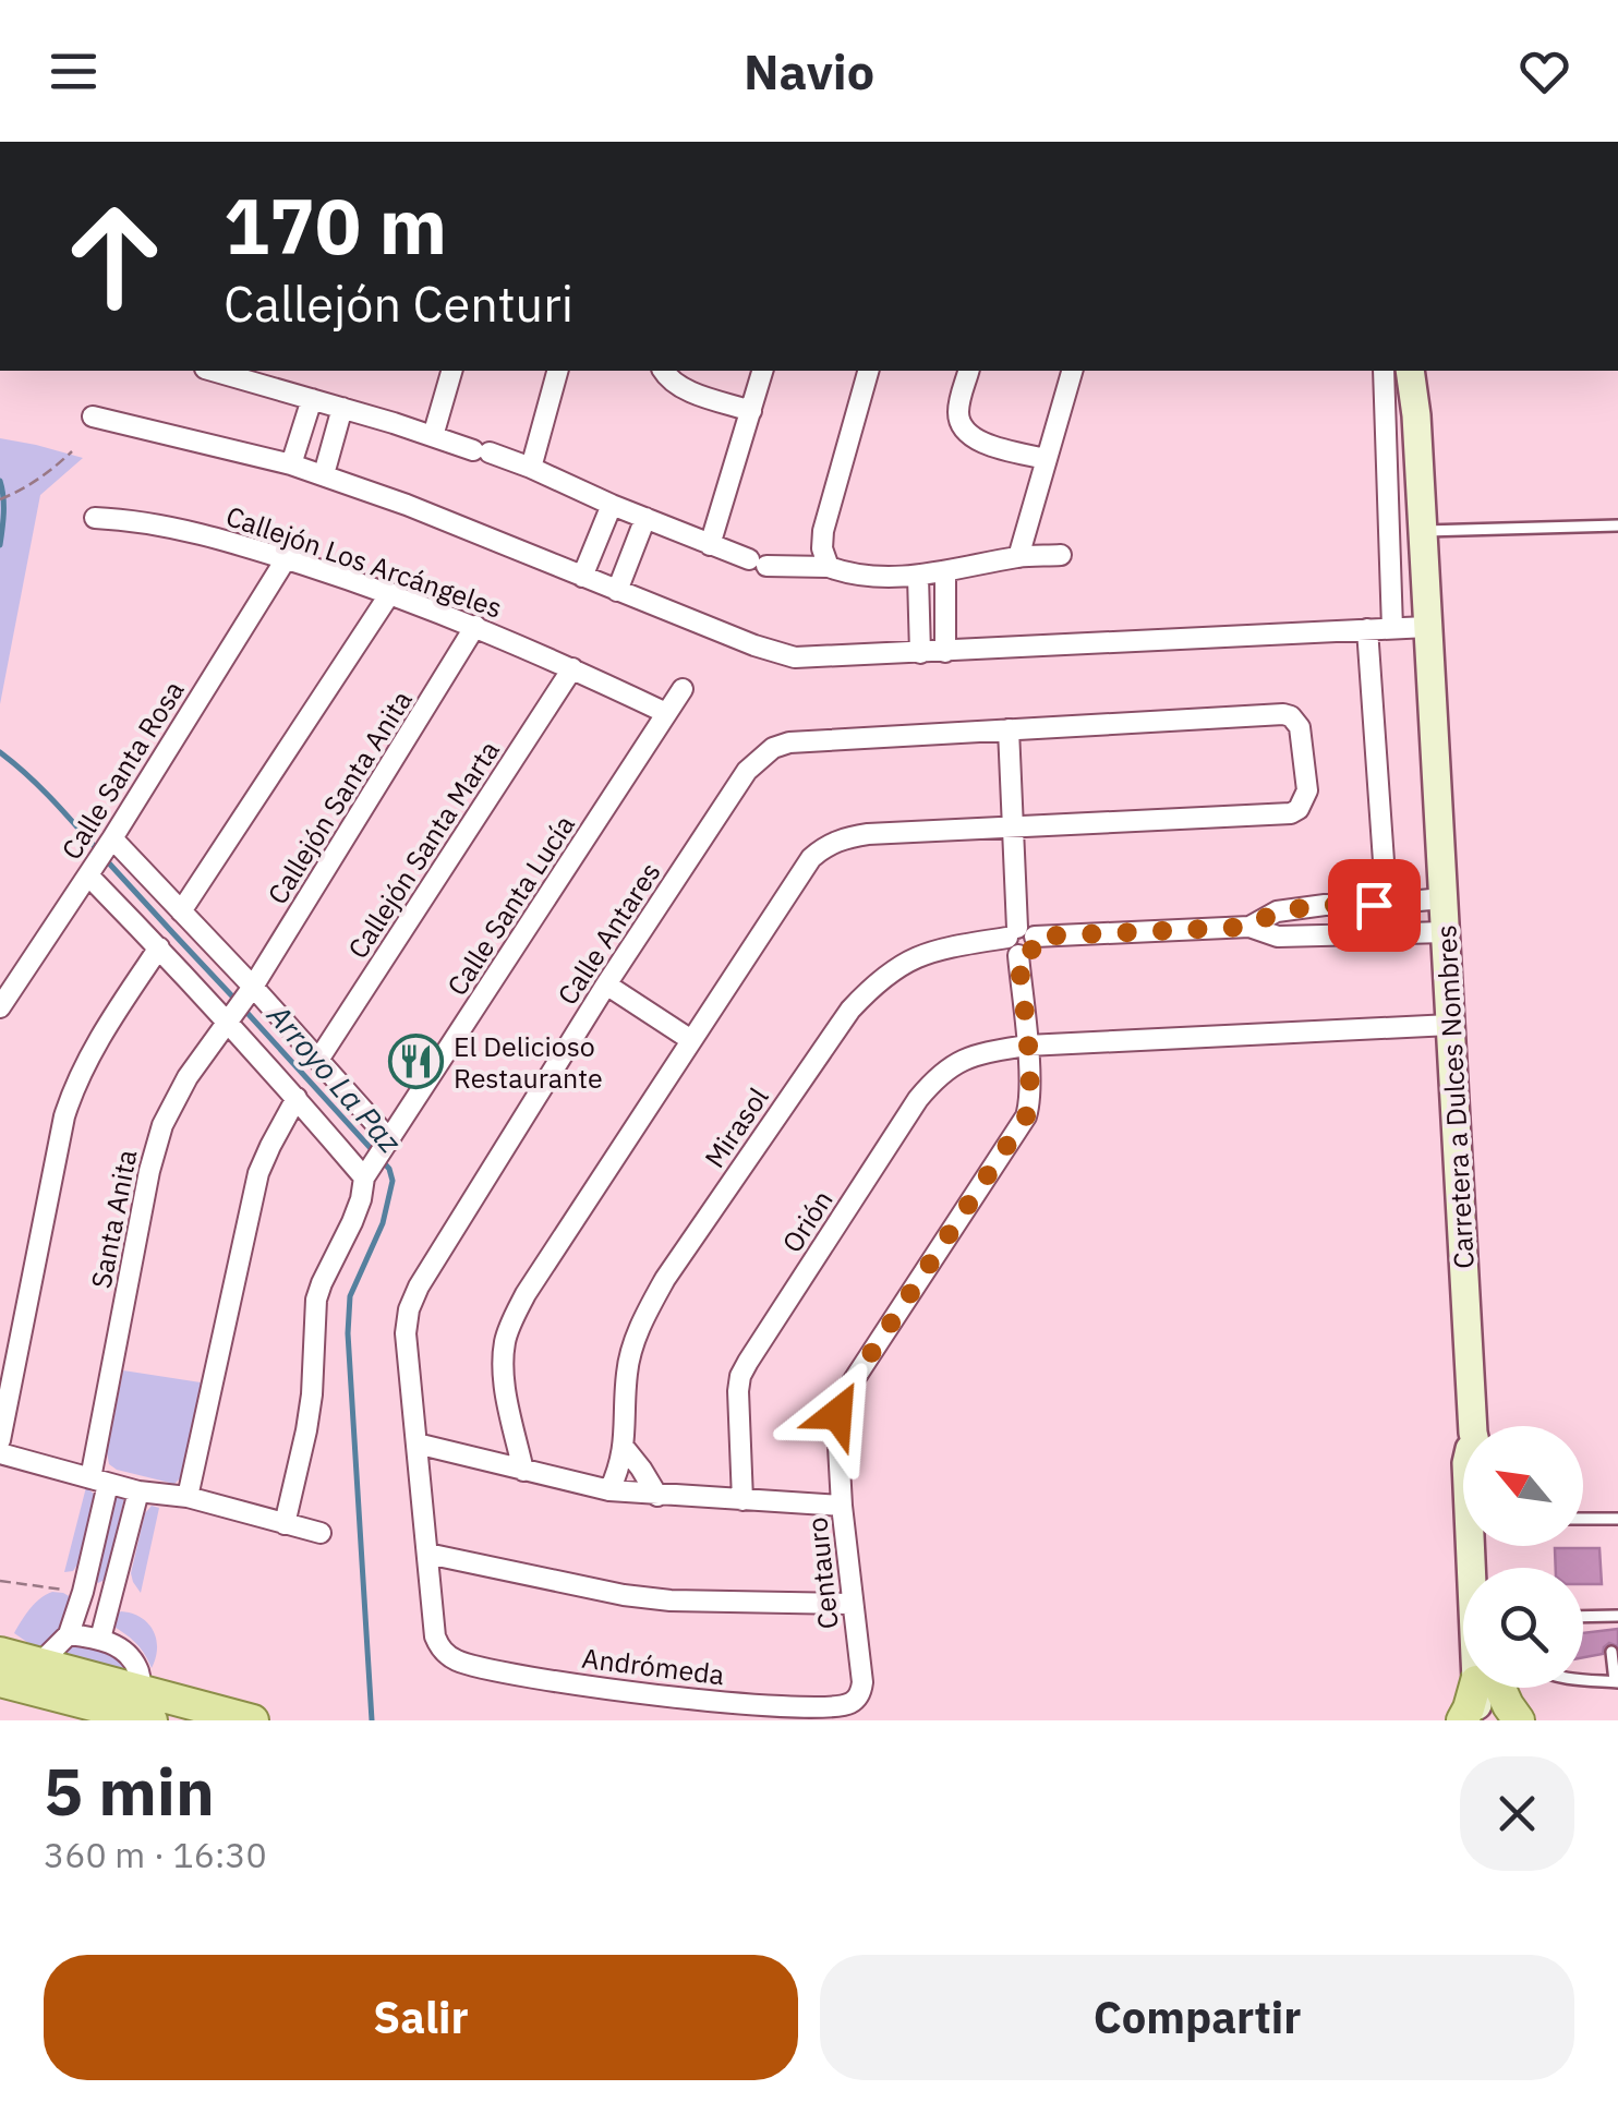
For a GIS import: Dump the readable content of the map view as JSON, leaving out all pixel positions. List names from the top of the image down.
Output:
{
  "streets": {
    "main road": ["Carretera a Dulces Nombres"],
    "street": [
      "Callejón Los Arcángeles",
      "Calle Santa Rosa",
      "Callejón Santa Anita",
      "Callejón Santa Marta",
      "Calle Santa Lucía",
      "Calle Antares",
      "Mirasol",
      "Santa Anita",
      "Orión",
      "Centauro",
      "Andrómeda"
    ]
  },
  "crossings": [
    ["Callejón Los Arcángeles", "Calle Santa Rosa"],
    ["Callejón Los Arcángeles", "Callejón Santa Anita"],
    ["Callejón Los Arcángeles", "Callejón Santa Marta"],
    ["Callejón Los Arcángeles", "Calle Santa Lucía"],
    ["Callejón Santa Anita", "Santa Anita"],
    ["Calle Antares", "Andrómeda"],
    ["Carretera a Dulces Nombres", "Mirasol"],
    ["Carretera a Dulces Nombres", "Orión"],
    ["Mirasol", "Centauro"],
    ["Orión", "Centauro"],
    ["Centauro", "Andrómeda"]
  ],
  "water": ["Arroyo La Paz"],
  "places": {
    "restaurant": ["El Delicioso Restaurante"]
  },
  "north": "top left",
  "page": {
    "header": "Navio",
    "turn": ["170 m", "Callejón Centuri"],
    "heading": ["5 min", "360 m · 16:30"],
    "buttons": ["Salir", "Compartir"]
  }
}
